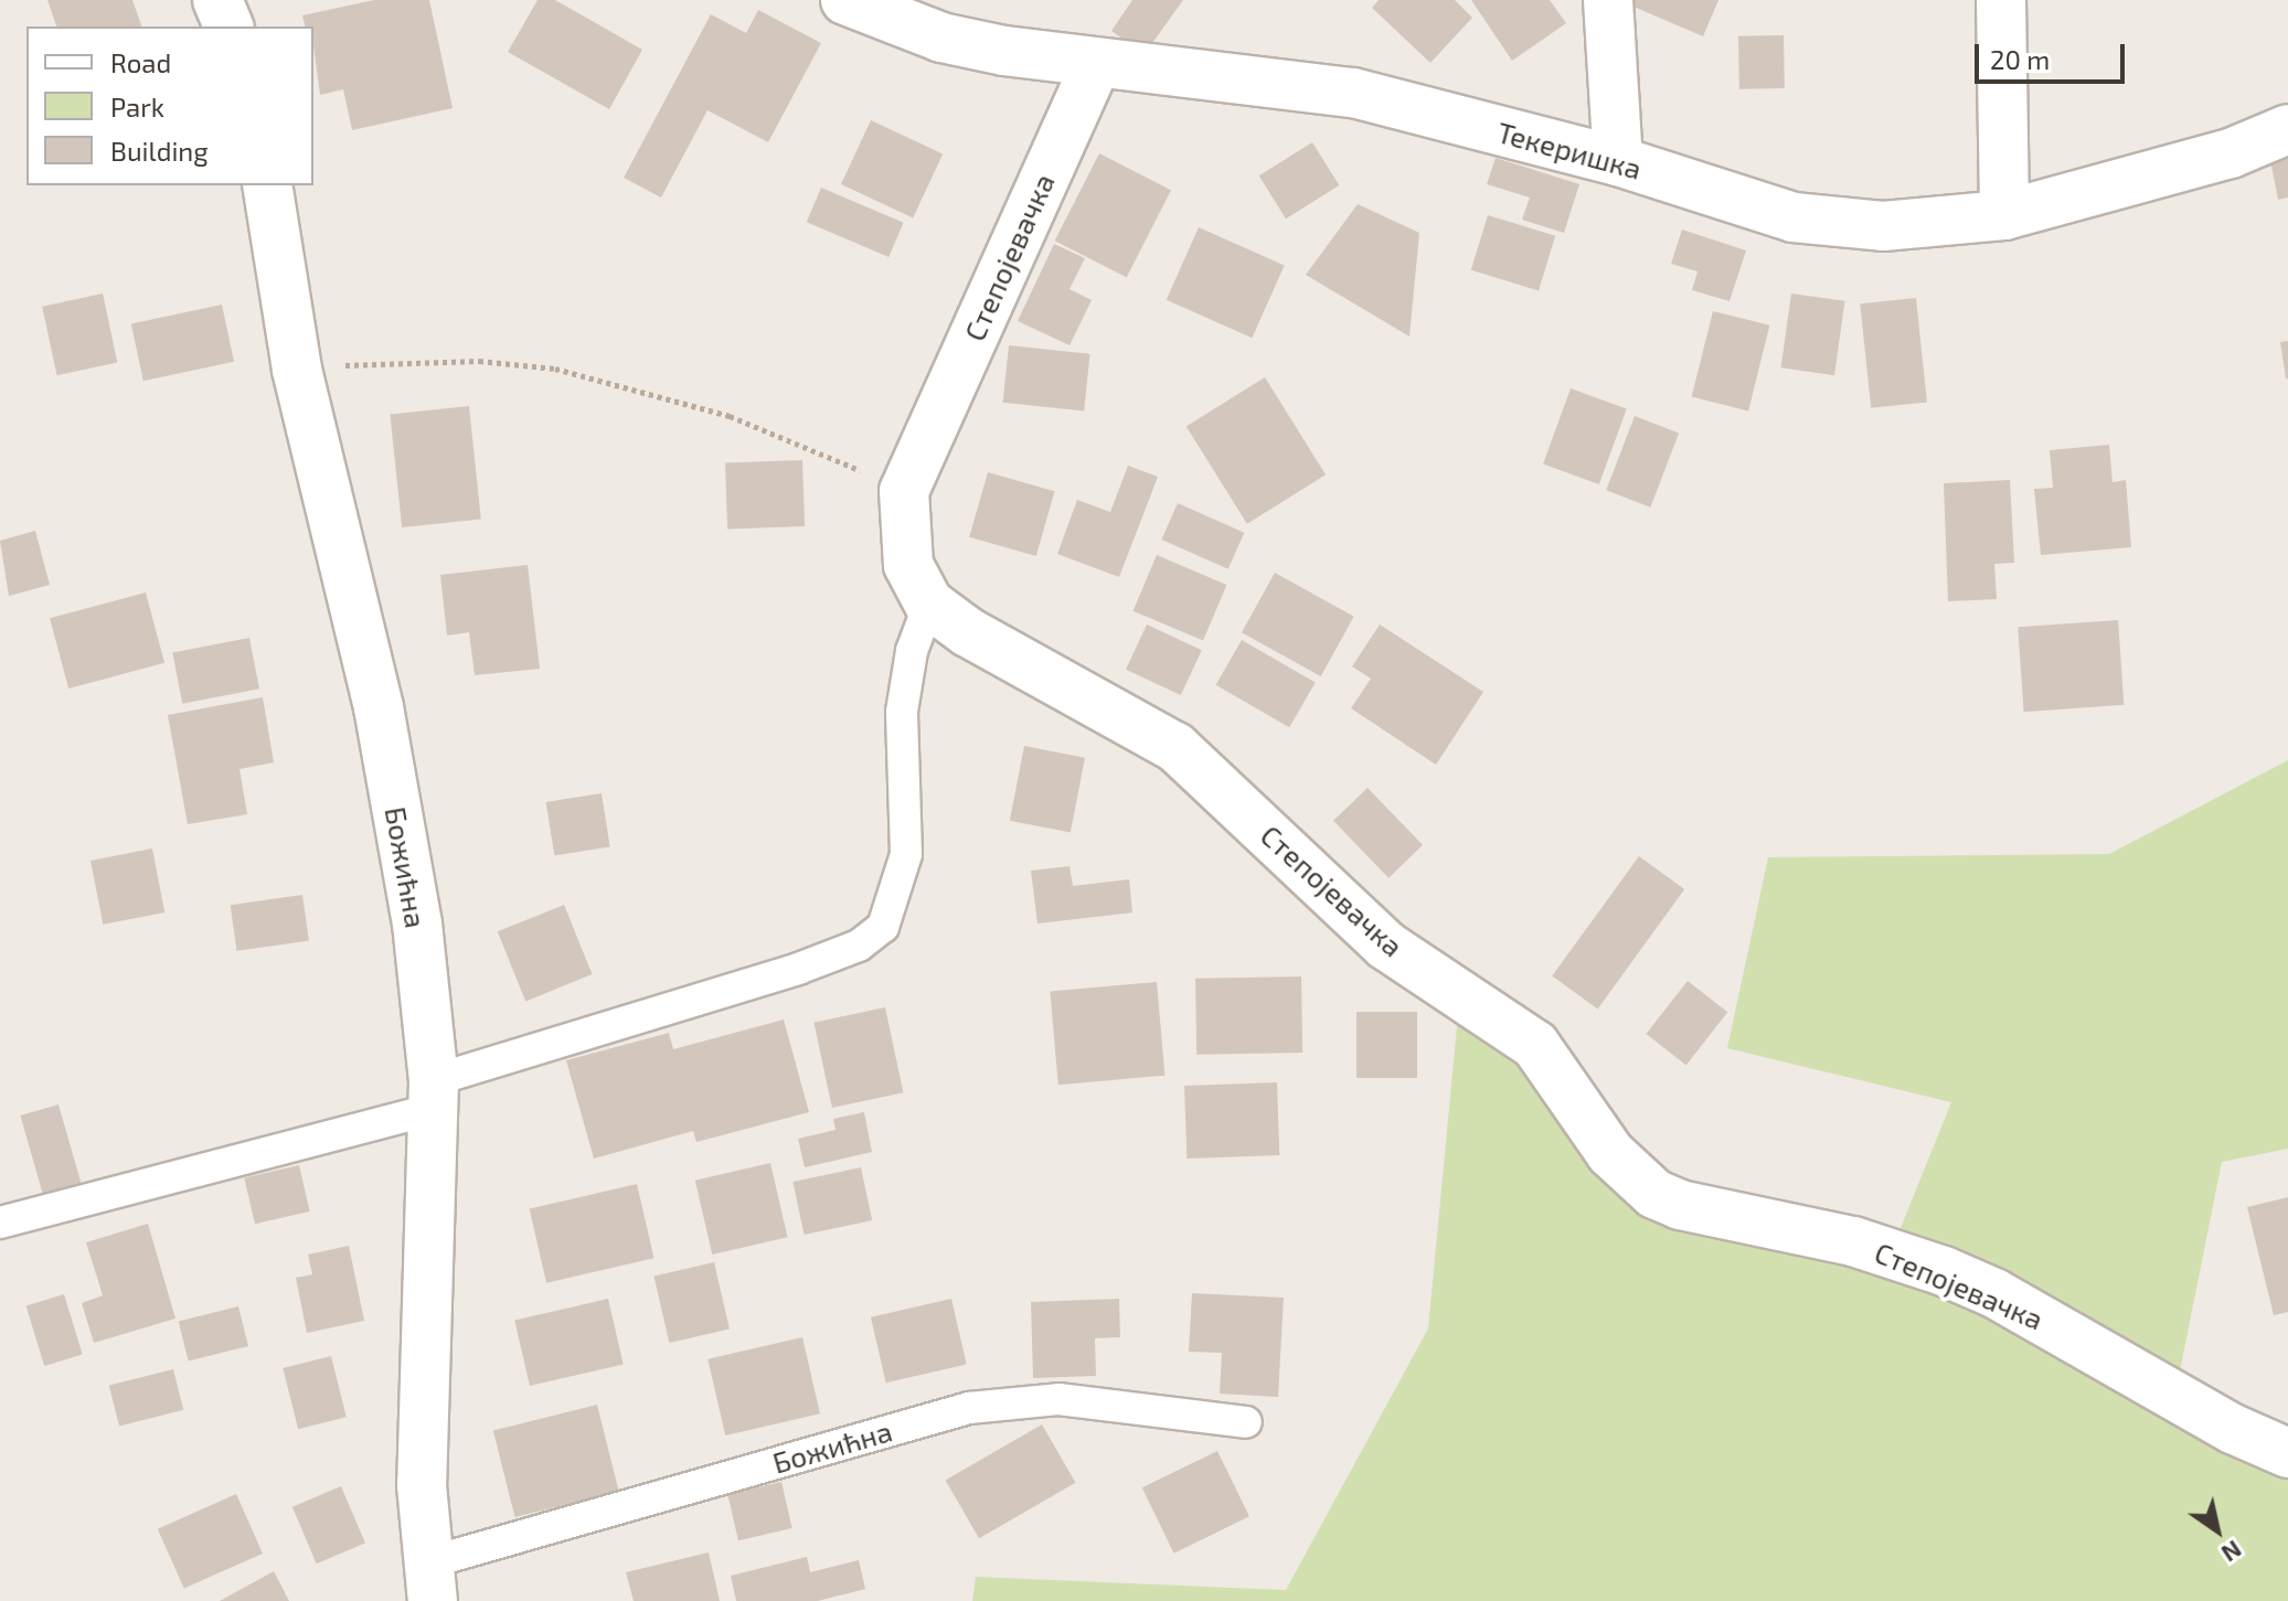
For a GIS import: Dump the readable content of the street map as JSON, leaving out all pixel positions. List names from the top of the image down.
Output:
{
  "streets": {
    "street": ["Текеришка", "Степојевачка", "Божићна"]
  },
  "crossings": [
    ["Текеришка", "Степојевачка"]
  ],
  "legend": ["Road", "Park", "Building"],
  "scale_bar": "20 m",
  "north": "bottom right"
}
